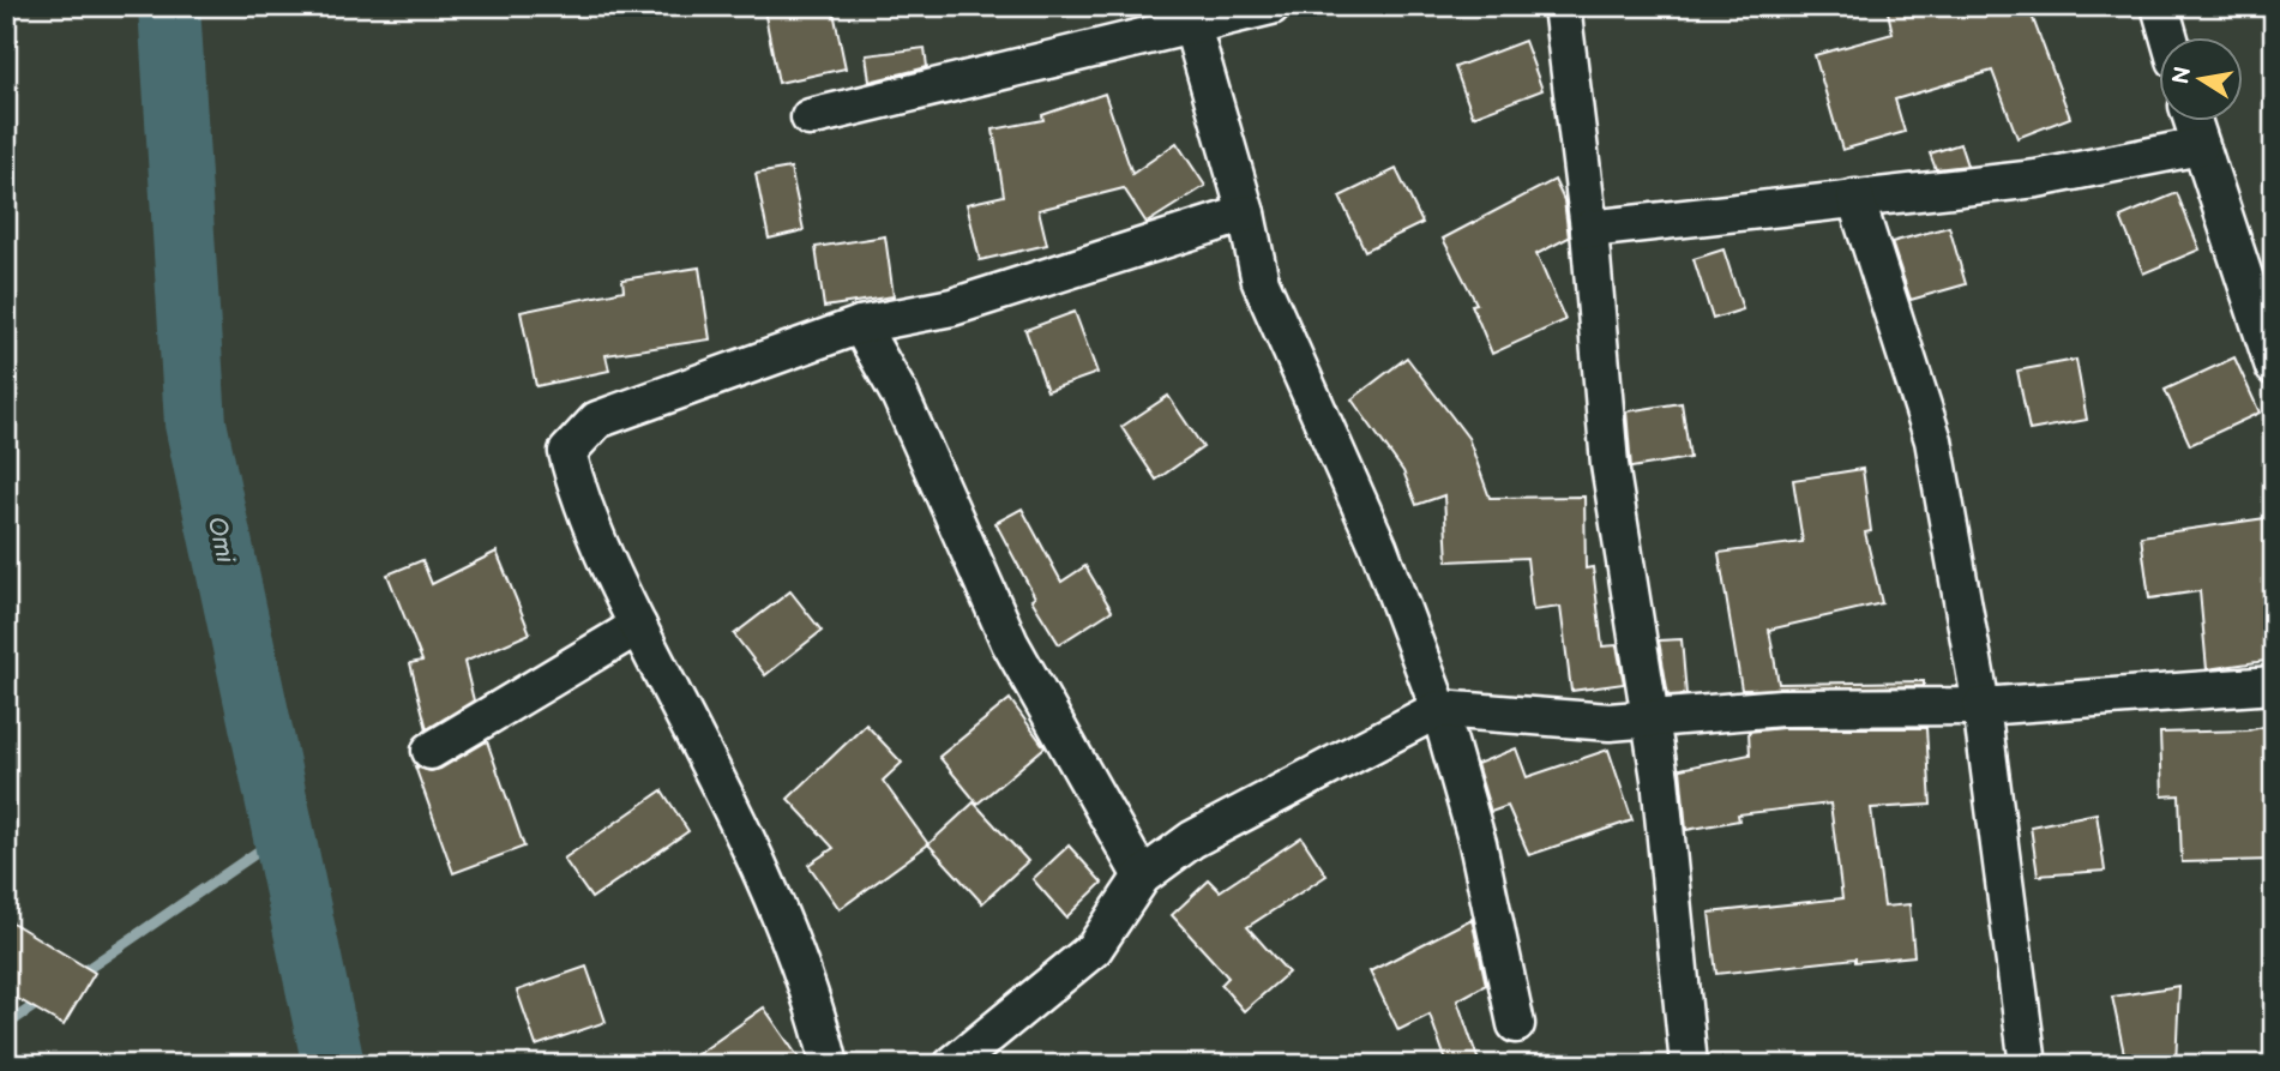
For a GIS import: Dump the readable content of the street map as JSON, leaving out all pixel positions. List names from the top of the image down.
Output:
{
  "water": ["Omi"],
  "north": "left"
}
